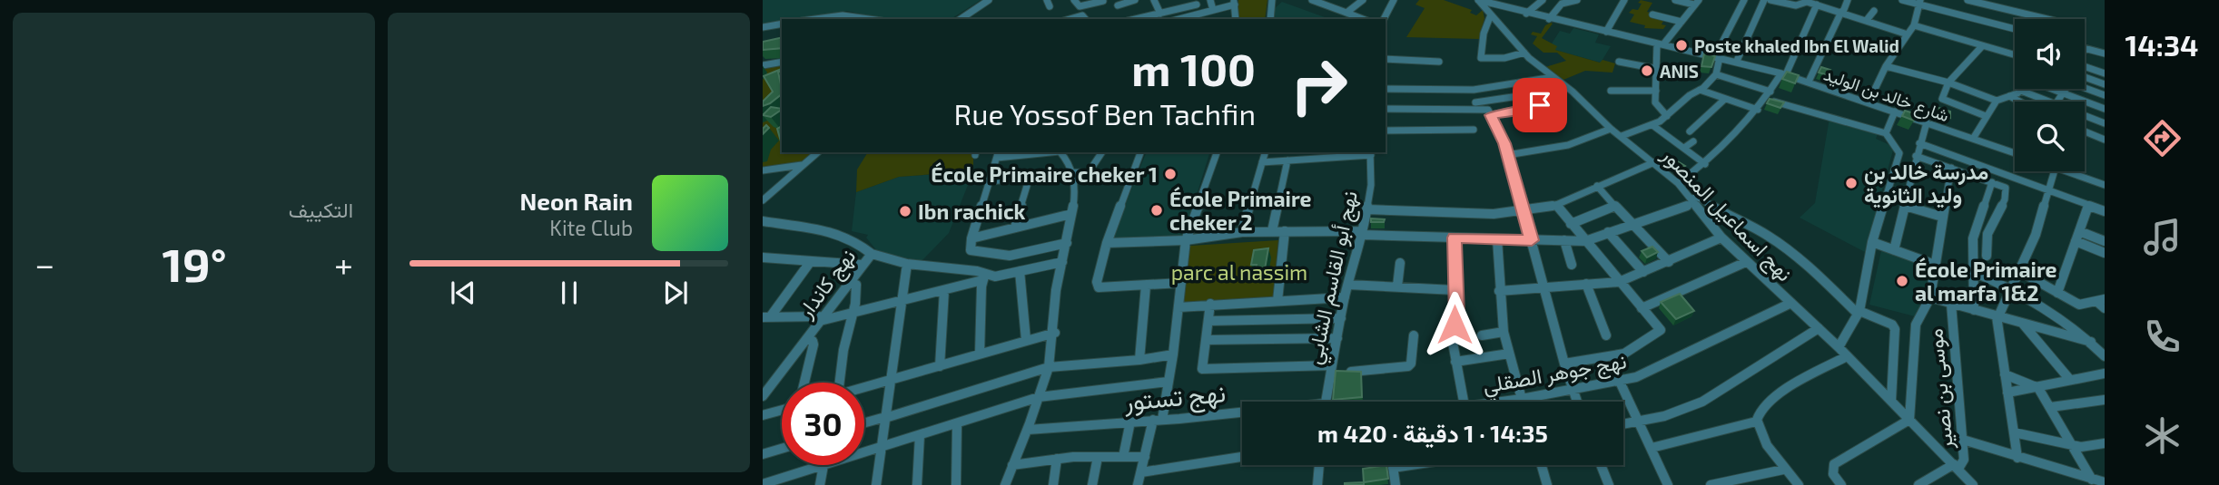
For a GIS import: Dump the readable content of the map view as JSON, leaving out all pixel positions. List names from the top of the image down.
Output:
{
  "streets": {
    "street": [
      "شارع خالد بن الوليد",
      "نهج اسماعيل المنصور",
      "نهج أبو القاسم الشابي",
      "نهج كاندار",
      "نهج جوهر الصقلي",
      "موسى بن نصير",
      "نهج تستور"
    ]
  },
  "crossings": [
    ["شارع خالد بن الوليد", "نهج اسماعيل المنصور"],
    ["نهج اسماعيل المنصور", "نهج جوهر الصقلي"],
    ["نهج اسماعيل المنصور", "موسى بن نصير"]
  ],
  "parks": ["parc al nassim"],
  "places": [
    "Poste khaled Ibn El Walid",
    "ANIS",
    "École Primaire cheker 1",
    "مدرسة خالد بن وليد الثانوية",
    "École Primaire cheker 2",
    "Ibn rachick",
    "École Primaire al marfa 1&2"
  ],
  "page": {
    "tabs": "14:34",
    "tile": "التكييف",
    "turn": ["100 m", "Rue Yossof Ben Tachfin"],
    "song": ["Neon Rain", "Kite Club"],
    "heat": ["−", "19°", "+"],
    "limit": "30",
    "trip": "14:35 · 1 دقيقة · 420 m"
  }
}
